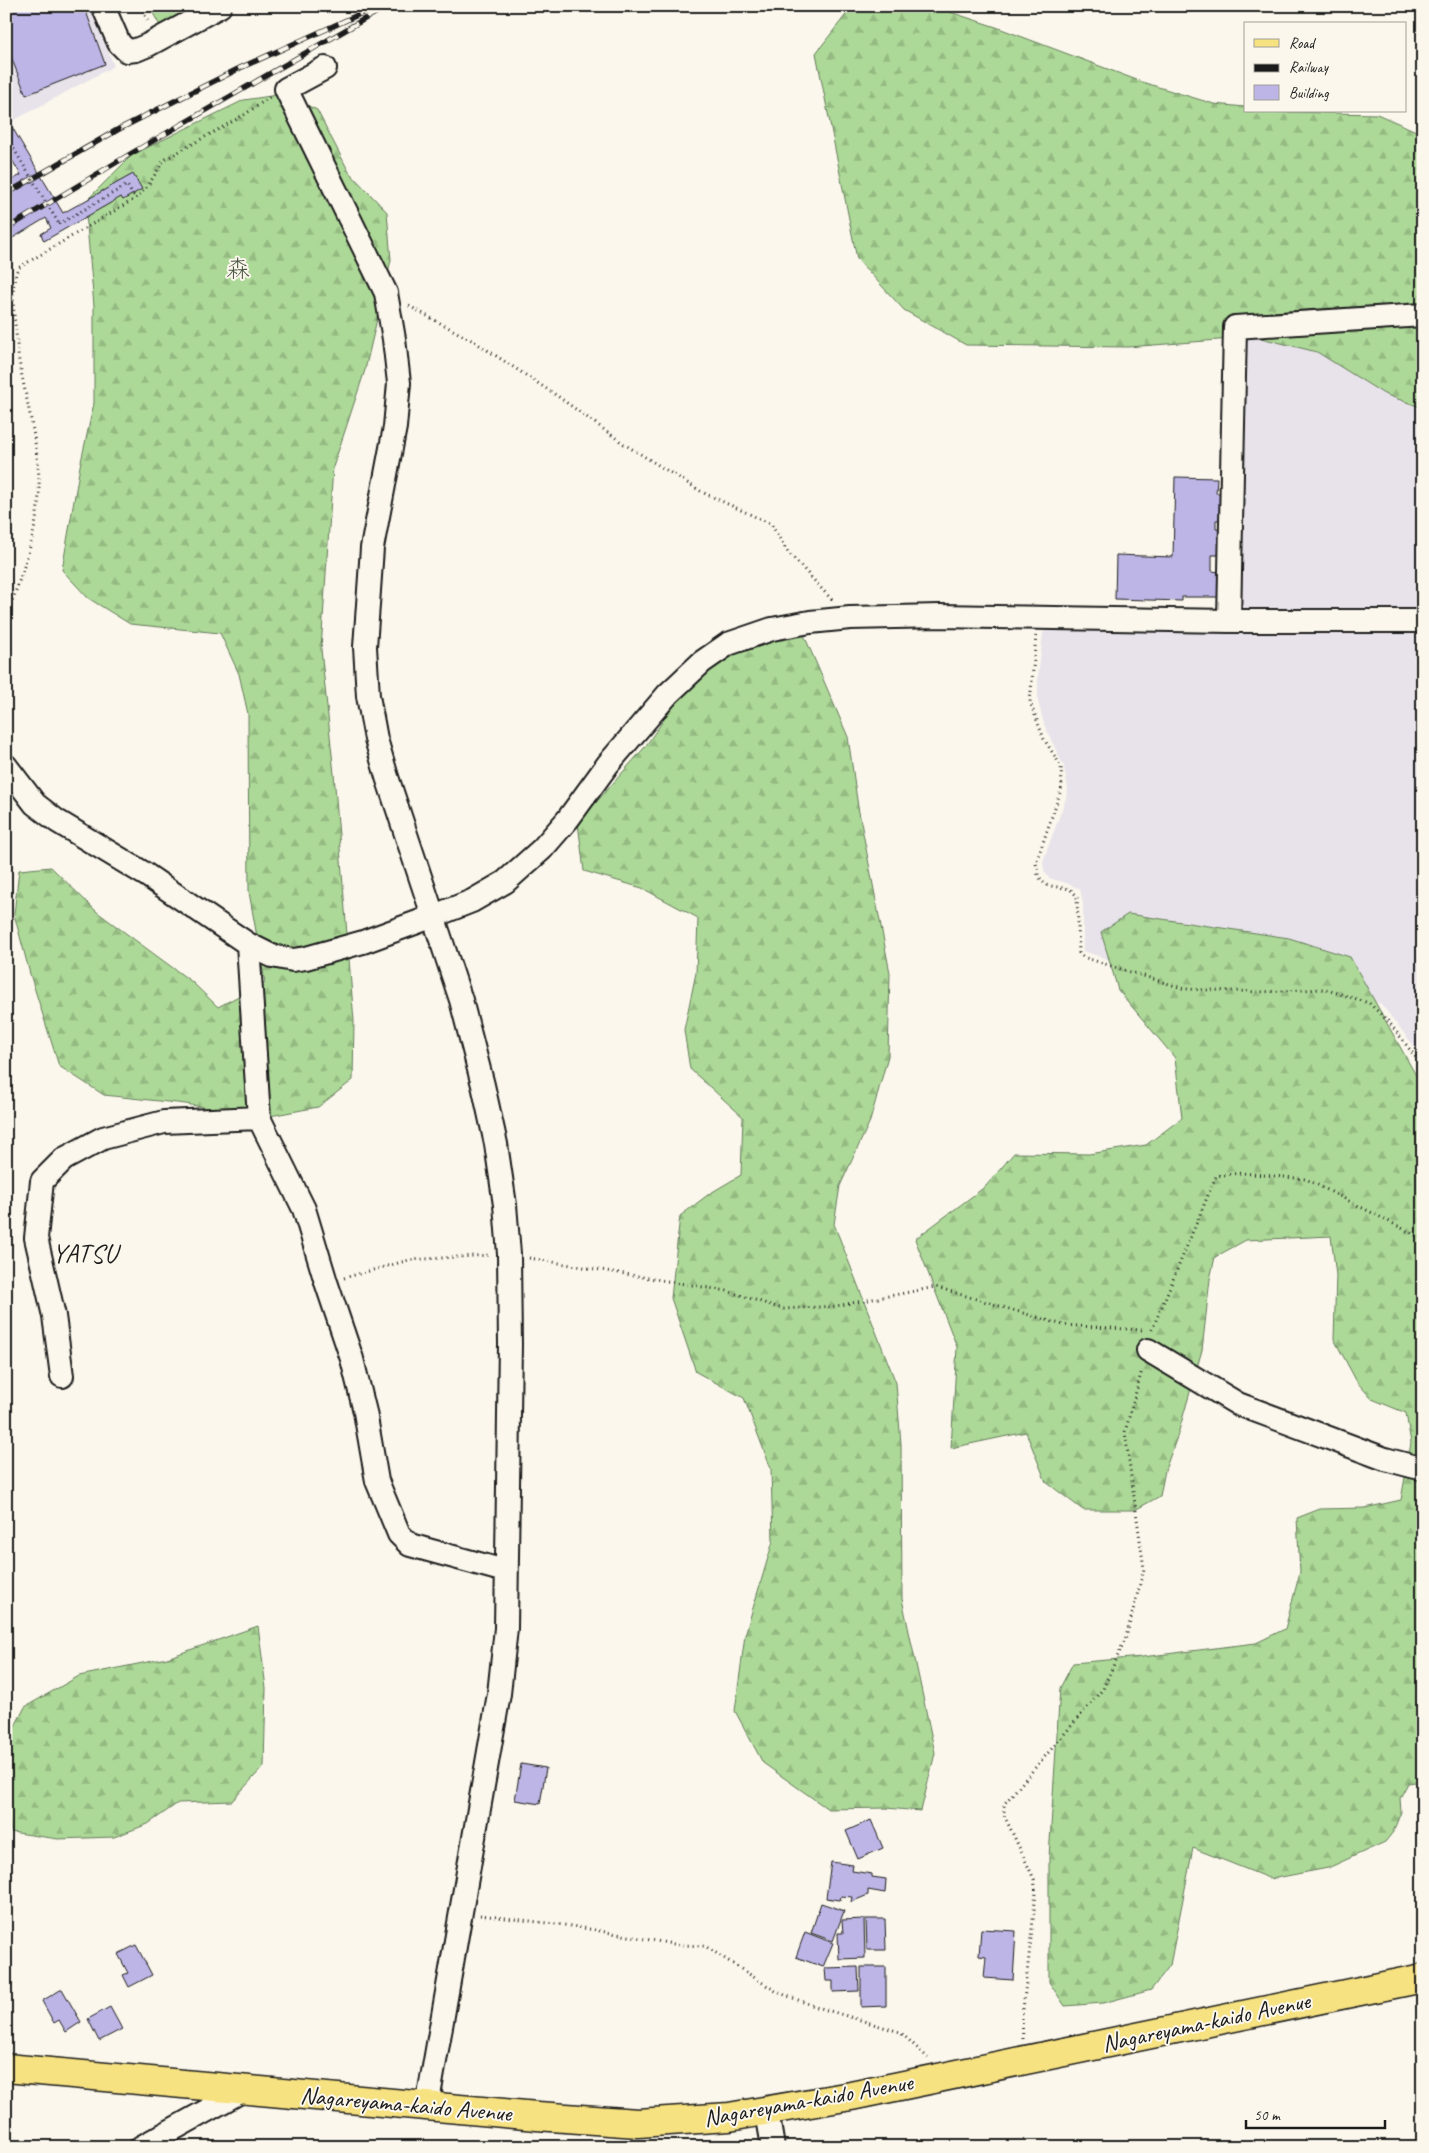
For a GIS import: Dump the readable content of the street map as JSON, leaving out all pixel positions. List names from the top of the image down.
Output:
{
  "streets": {
    "main road": ["Nagareyama-kaido Avenue"]
  },
  "districts": ["YATSU"],
  "parks": ["森"],
  "legend": ["Road", "Railway", "Building"],
  "scale_bar": "50 m"
}
